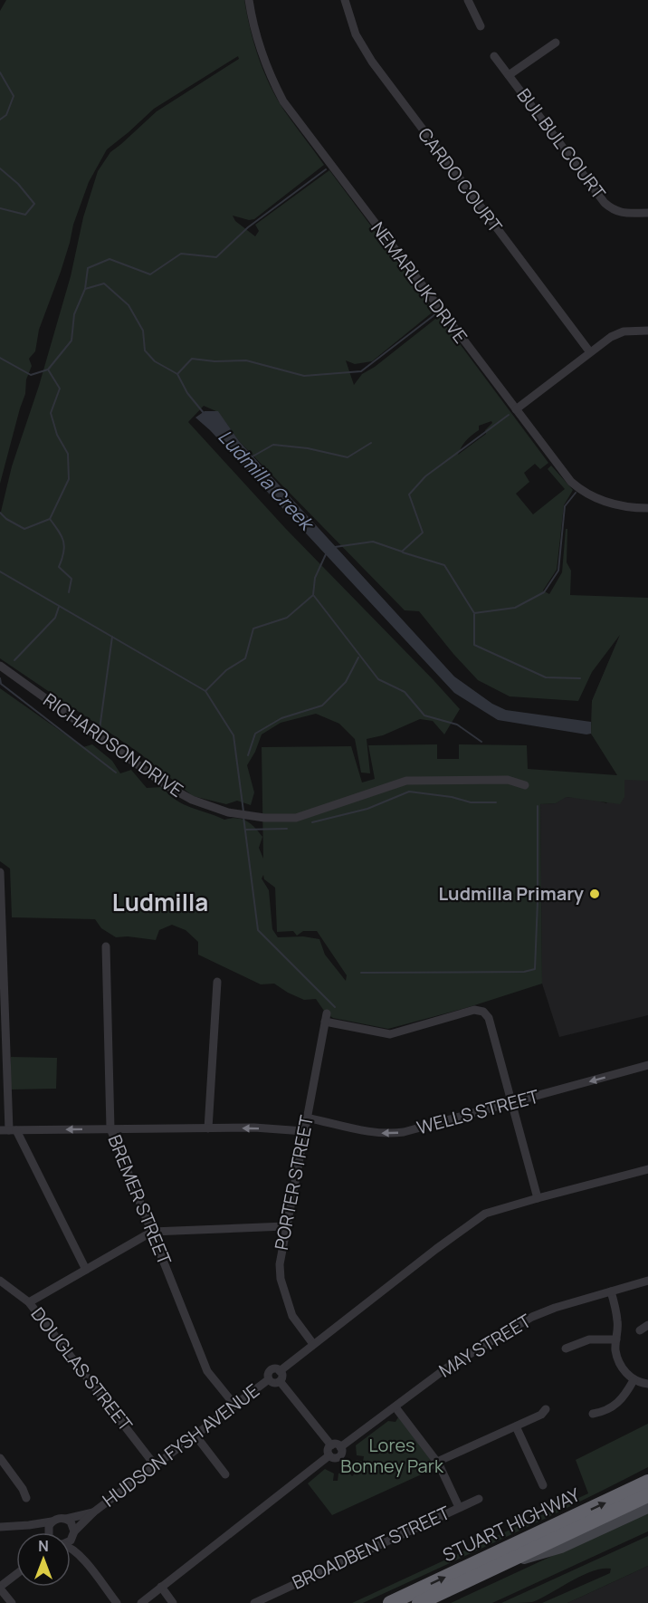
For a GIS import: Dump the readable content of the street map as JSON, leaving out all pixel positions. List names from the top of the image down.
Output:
{
  "streets": {
    "highway": ["STUART HIGHWAY"],
    "street": [
      "BUL BUL COURT",
      "CARDO COURT",
      "NEMARLUK DRIVE",
      "RICHARDSON DRIVE",
      "WELLS STREET",
      "PORTER STREET",
      "BREMER STREET",
      "MAY STREET",
      "DOUGLAS STREET",
      "HUDSON FYSH AVENUE",
      "BROADBENT STREET"
    ]
  },
  "crossings": [
    ["WELLS STREET", "PORTER STREET"],
    ["BREMER STREET", "HUDSON FYSH AVENUE"],
    ["MAY STREET", "BROADBENT STREET"],
    ["DOUGLAS STREET", "HUDSON FYSH AVENUE"]
  ],
  "one_way": ["WELLS STREET"],
  "districts": ["Ludmilla"],
  "water": ["Ludmilla Creek"],
  "parks": ["Lores Bonney Park"],
  "places": ["Ludmilla Primary"],
  "north": "top"
}
